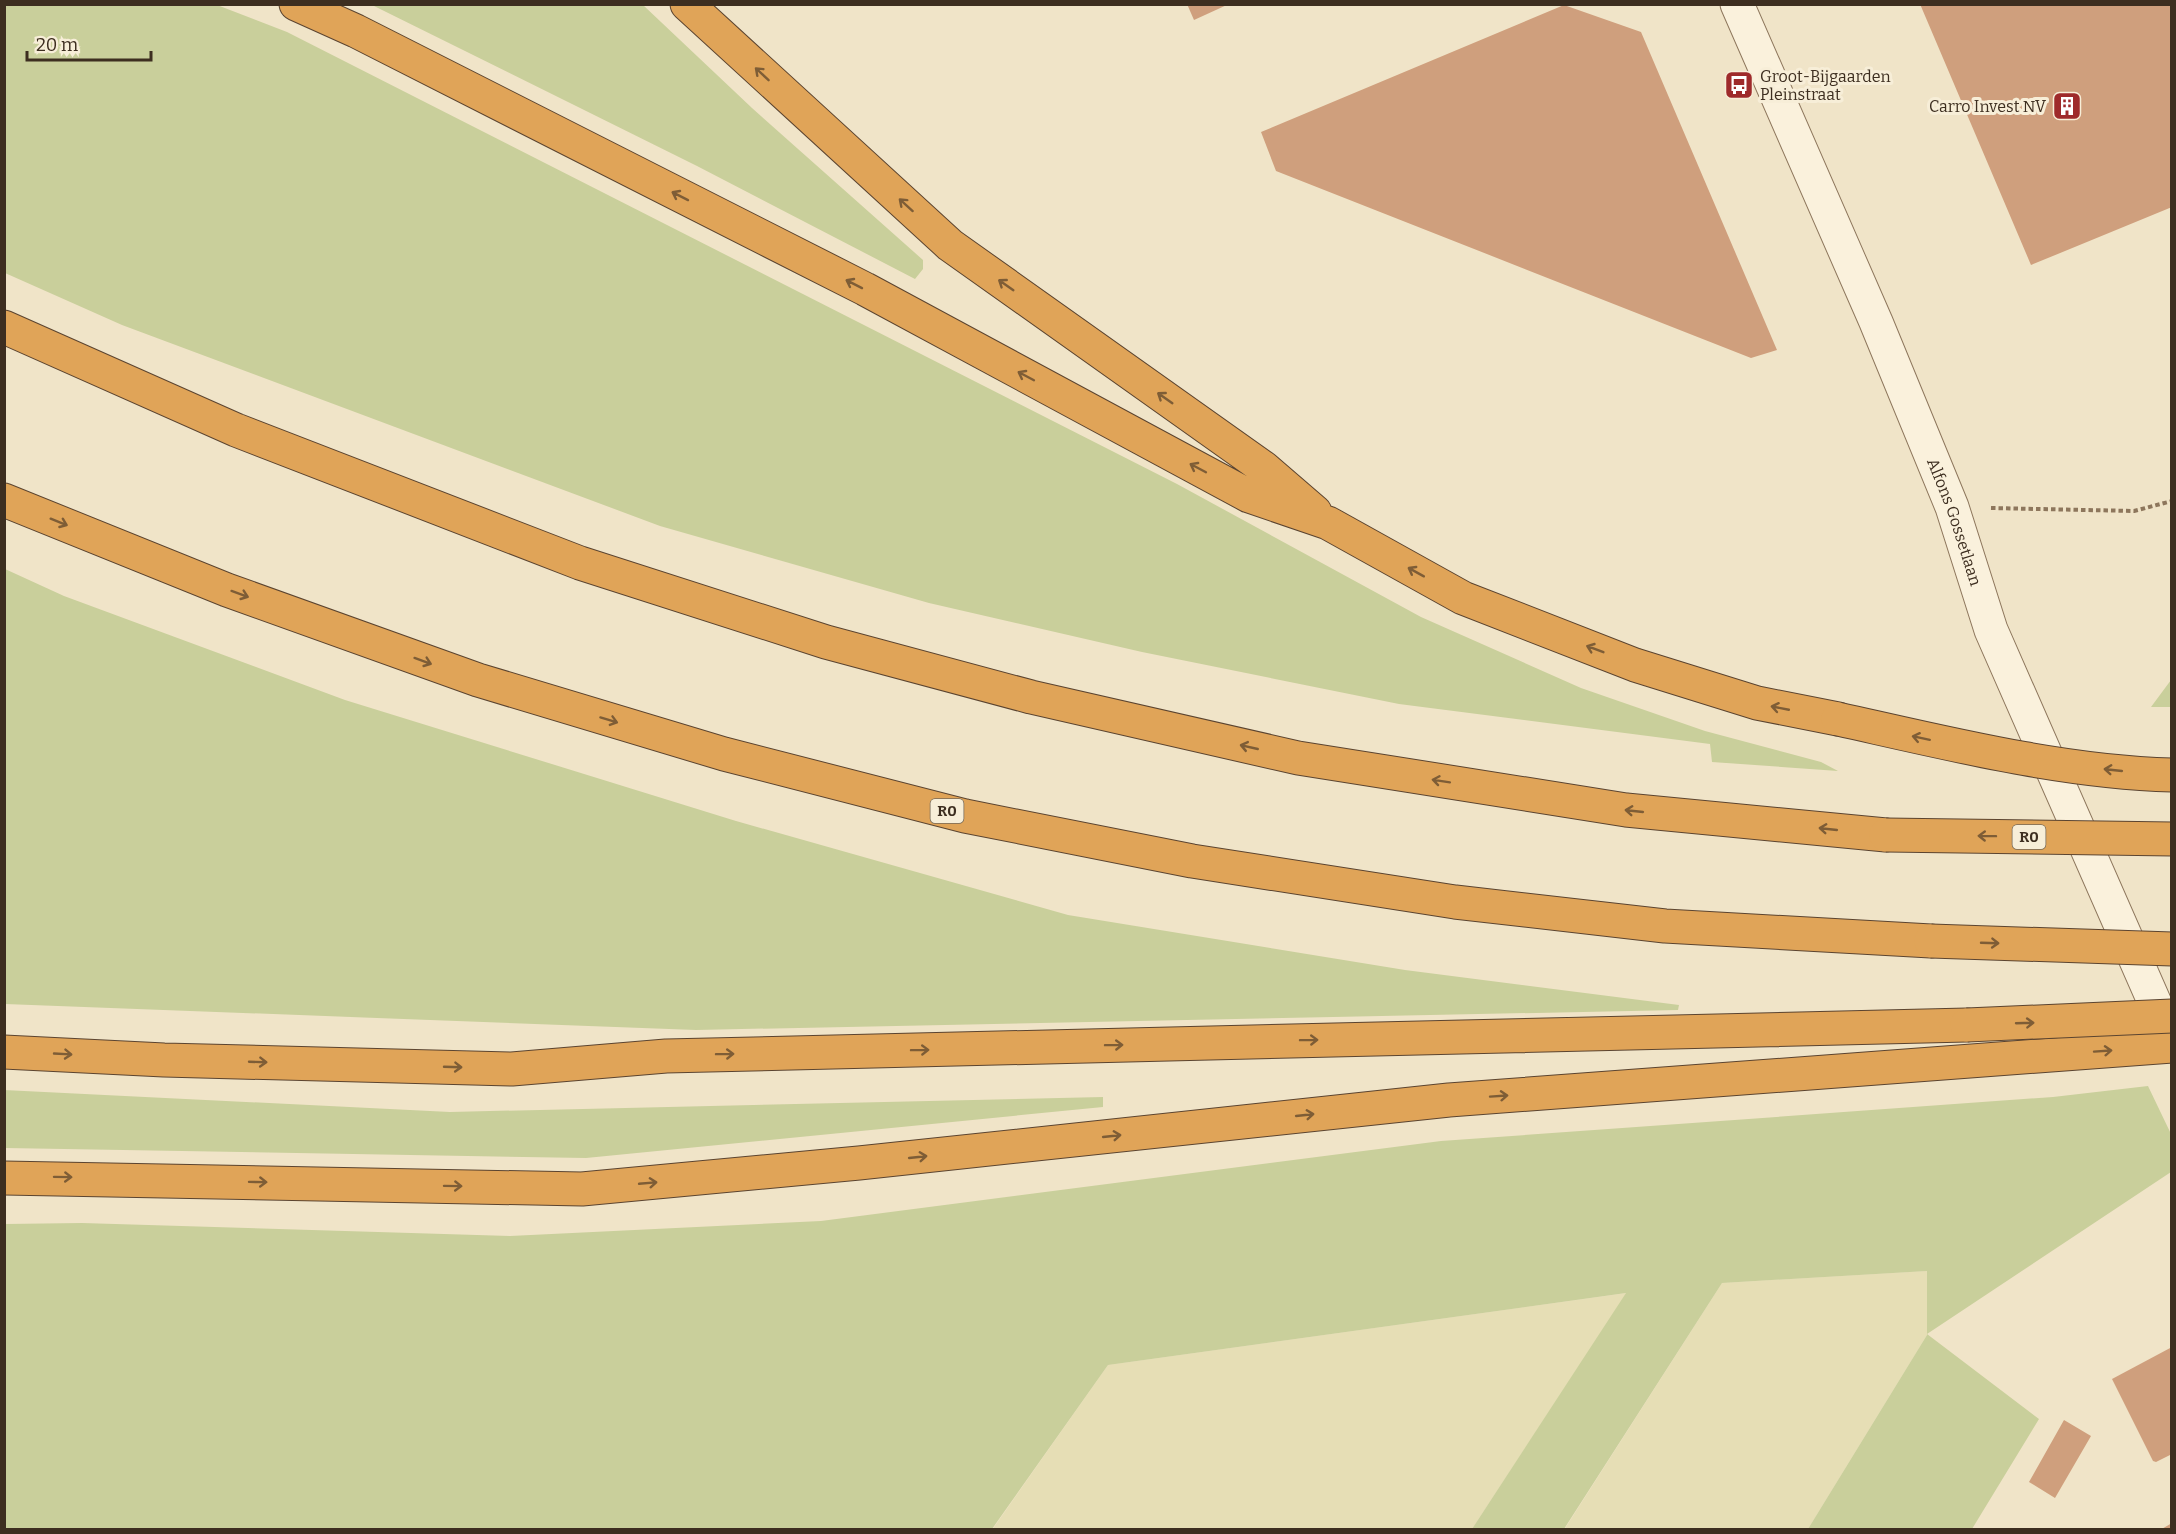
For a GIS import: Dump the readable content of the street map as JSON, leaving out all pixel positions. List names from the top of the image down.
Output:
{
  "streets": {
    "highway": ["R0"],
    "street": ["Alfons Gossetlaan"]
  },
  "places": {
    "bus stop": ["Groot-Bijgaarden Pleinstraat"],
    "building": ["Carro Invest NV"]
  },
  "scale_bar": "20 m"
}
